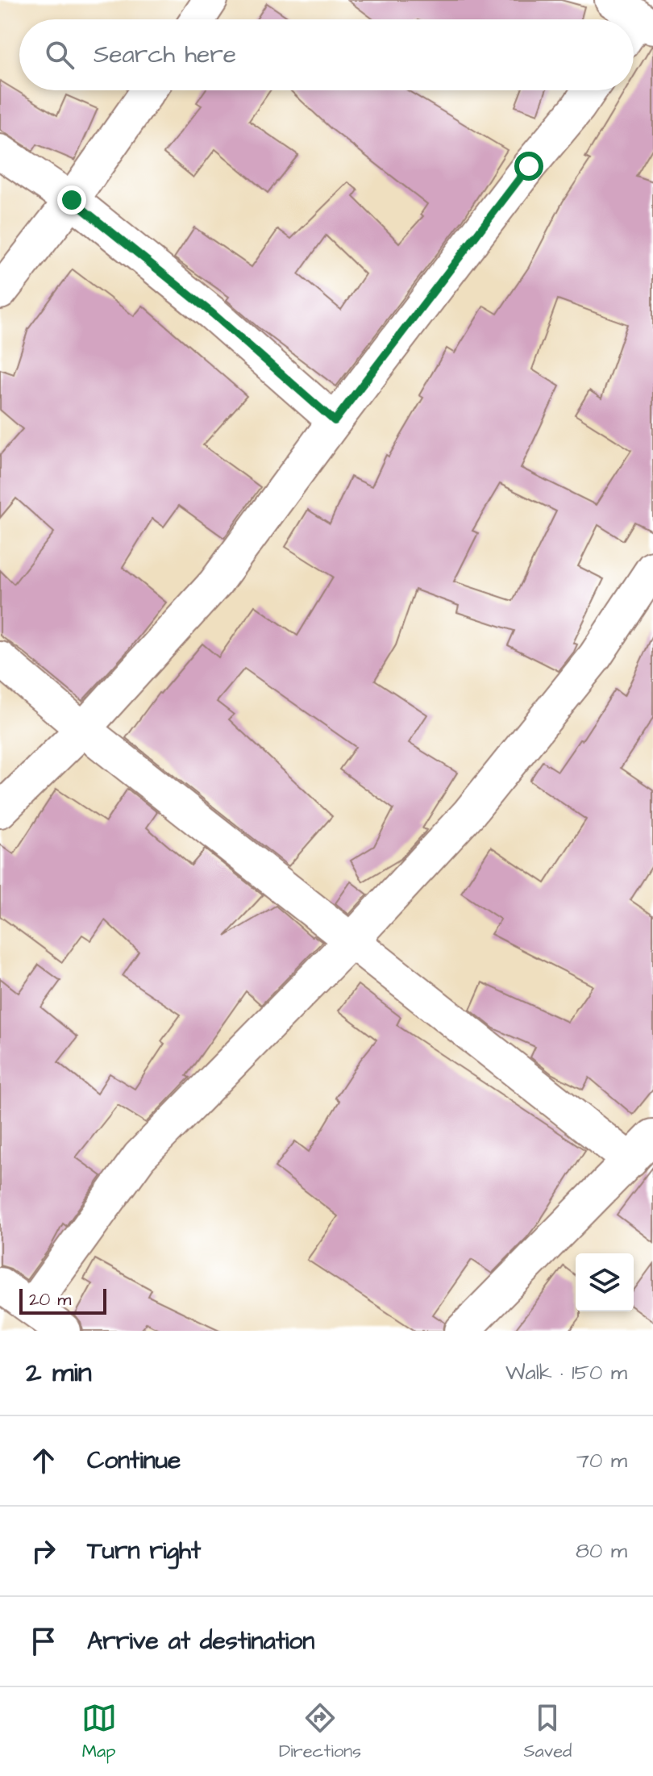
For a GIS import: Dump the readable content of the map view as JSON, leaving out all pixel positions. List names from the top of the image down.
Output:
{
  "scale_bar": "20 m",
  "page": {
    "search": "Search here",
    "scale": "20 m",
    "heading": ["2 min", "Walk · 150 m"],
    "list": [
      ["Continue", "70 m"],
      ["Turn right", "80 m"],
      "Arrive at destination"
    ],
    "nav": ["Map", "Directions", "Saved"]
  }
}
